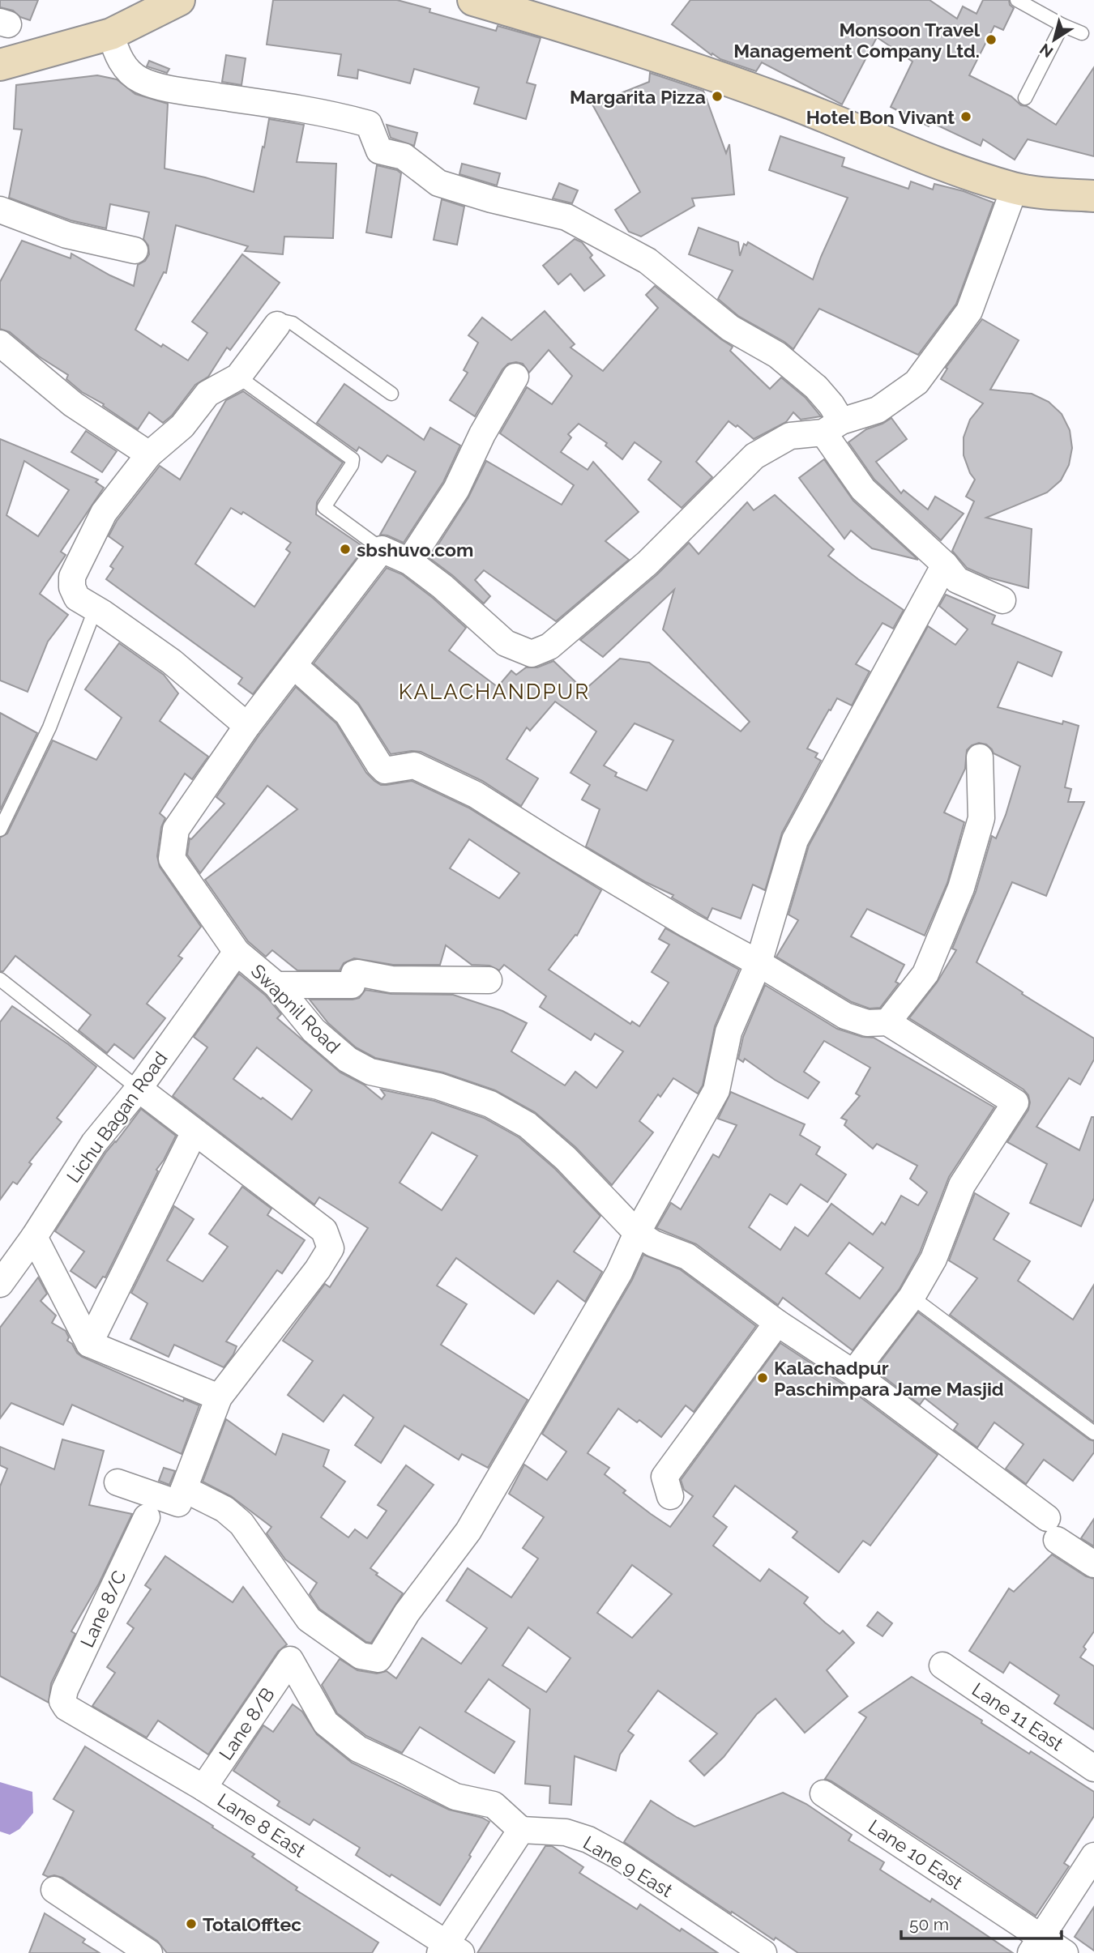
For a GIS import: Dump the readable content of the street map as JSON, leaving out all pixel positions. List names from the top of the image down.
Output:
{
  "streets": {
    "street": [
      "Swapnil Road",
      "Lichu Bagan Road",
      "Lane 8/C",
      "Lane 11 East",
      "Lane 8/B",
      "Lane 8 East",
      "Lane 10 East",
      "Lane 9 East"
    ]
  },
  "crossings": [
    ["Swapnil Road", "Lichu Bagan Road"],
    ["Lane 8/C", "Lane 8 East"],
    ["Lane 8/B", "Lane 8 East"],
    ["Lane 8/B", "Lane 9 East"]
  ],
  "districts": ["KALACHANDPUR"],
  "places": [
    "Monsoon Travel Management Company Ltd.",
    "Margarita Pizza",
    "Hotel Bon Vivant",
    "sbshuvo.com",
    "Kalachadpur Paschimpara Jame Masjid",
    "TotalOfftec"
  ],
  "scale_bar": "50 m",
  "north": "bottom left"
}
